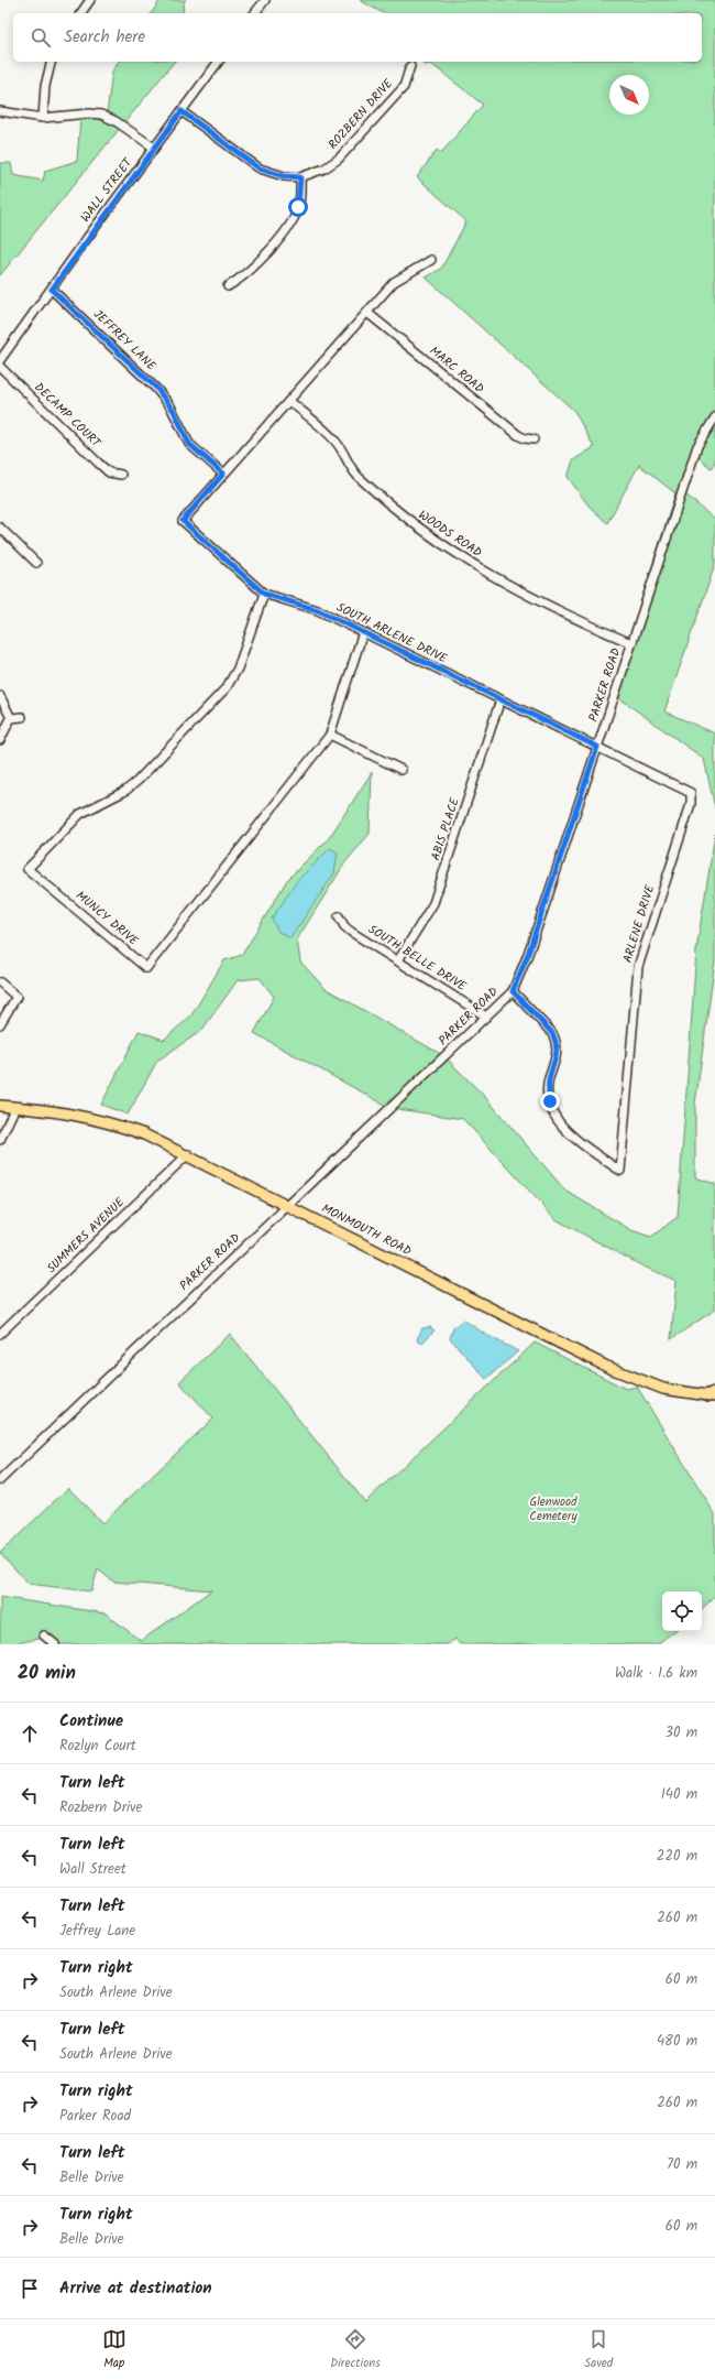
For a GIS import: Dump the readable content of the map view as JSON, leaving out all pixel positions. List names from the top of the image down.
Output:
{
  "streets": {
    "main road": ["MONMOUTH ROAD"],
    "street": [
      "ROZBERN DRIVE",
      "WALL STREET",
      "JEFFREY LANE",
      "MARC ROAD",
      "DECAMP COURT",
      "WOODS ROAD",
      "SOUTH ARLENE DRIVE",
      "PARKER ROAD",
      "ABIS PLACE",
      "MUNCY DRIVE",
      "ARLENE DRIVE",
      "SOUTH BELLE DRIVE",
      "SUMMERS AVENUE"
    ]
  },
  "crossings": [
    ["ROZBERN DRIVE", "WALL STREET"],
    ["WALL STREET", "JEFFREY LANE"],
    ["WOODS ROAD", "PARKER ROAD"],
    ["SOUTH ARLENE DRIVE", "PARKER ROAD"],
    ["SOUTH ARLENE DRIVE", "ABIS PLACE"],
    ["SOUTH ARLENE DRIVE", "MUNCY DRIVE"],
    ["SOUTH ARLENE DRIVE", "ARLENE DRIVE"],
    ["PARKER ROAD", "ARLENE DRIVE"],
    ["PARKER ROAD", "SOUTH BELLE DRIVE"],
    ["PARKER ROAD", "MONMOUTH ROAD"],
    ["ABIS PLACE", "SOUTH BELLE DRIVE"],
    ["MONMOUTH ROAD", "SUMMERS AVENUE"]
  ],
  "parks": ["Glenwood Cemetery"],
  "north": "bottom right",
  "page": {
    "search": "Search here",
    "heading": ["20 min", "Walk · 1.6 km"],
    "list": [
      ["Continue", "Rozlyn Court", "30 m"],
      ["Turn left", "Rozbern Drive", "140 m"],
      ["Turn left", "Wall Street", "220 m"],
      ["Turn left", "Jeffrey Lane", "260 m"],
      ["Turn right", "South Arlene Drive", "60 m"],
      ["Turn left", "South Arlene Drive", "480 m"],
      ["Turn right", "Parker Road", "260 m"],
      ["Turn left", "Belle Drive", "70 m"],
      ["Turn right", "Belle Drive", "60 m"],
      "Arrive at destination"
    ],
    "nav": ["Map", "Directions", "Saved"]
  }
}
